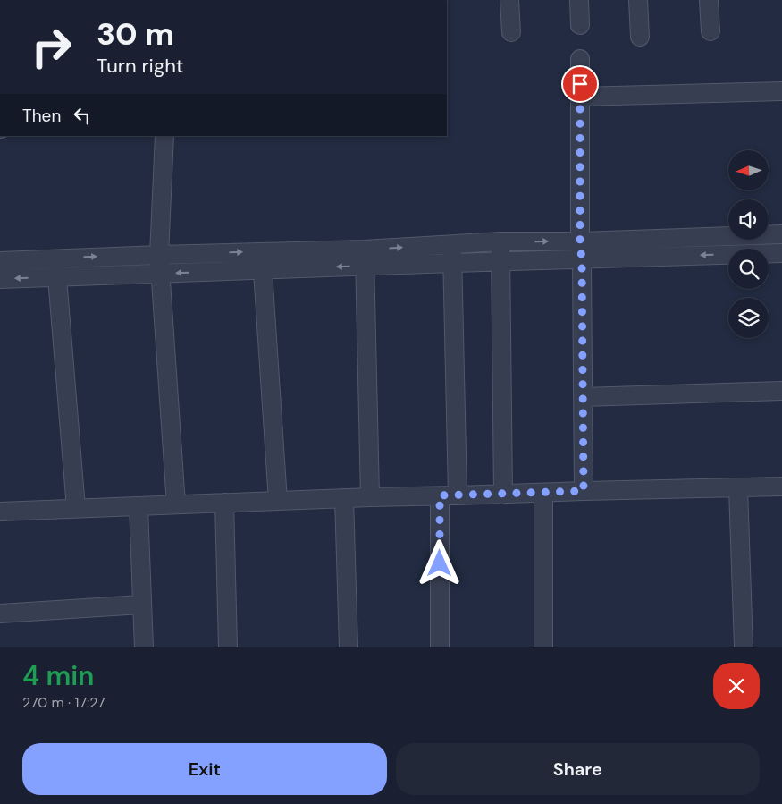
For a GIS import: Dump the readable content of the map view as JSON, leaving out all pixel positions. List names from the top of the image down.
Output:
{
  "north": "left",
  "page": {
    "turn": ["30 m", "Turn right"],
    "then": "Then",
    "heading": ["4 min", "270 m · 17:27"],
    "buttons": ["Exit", "Share"]
  }
}
